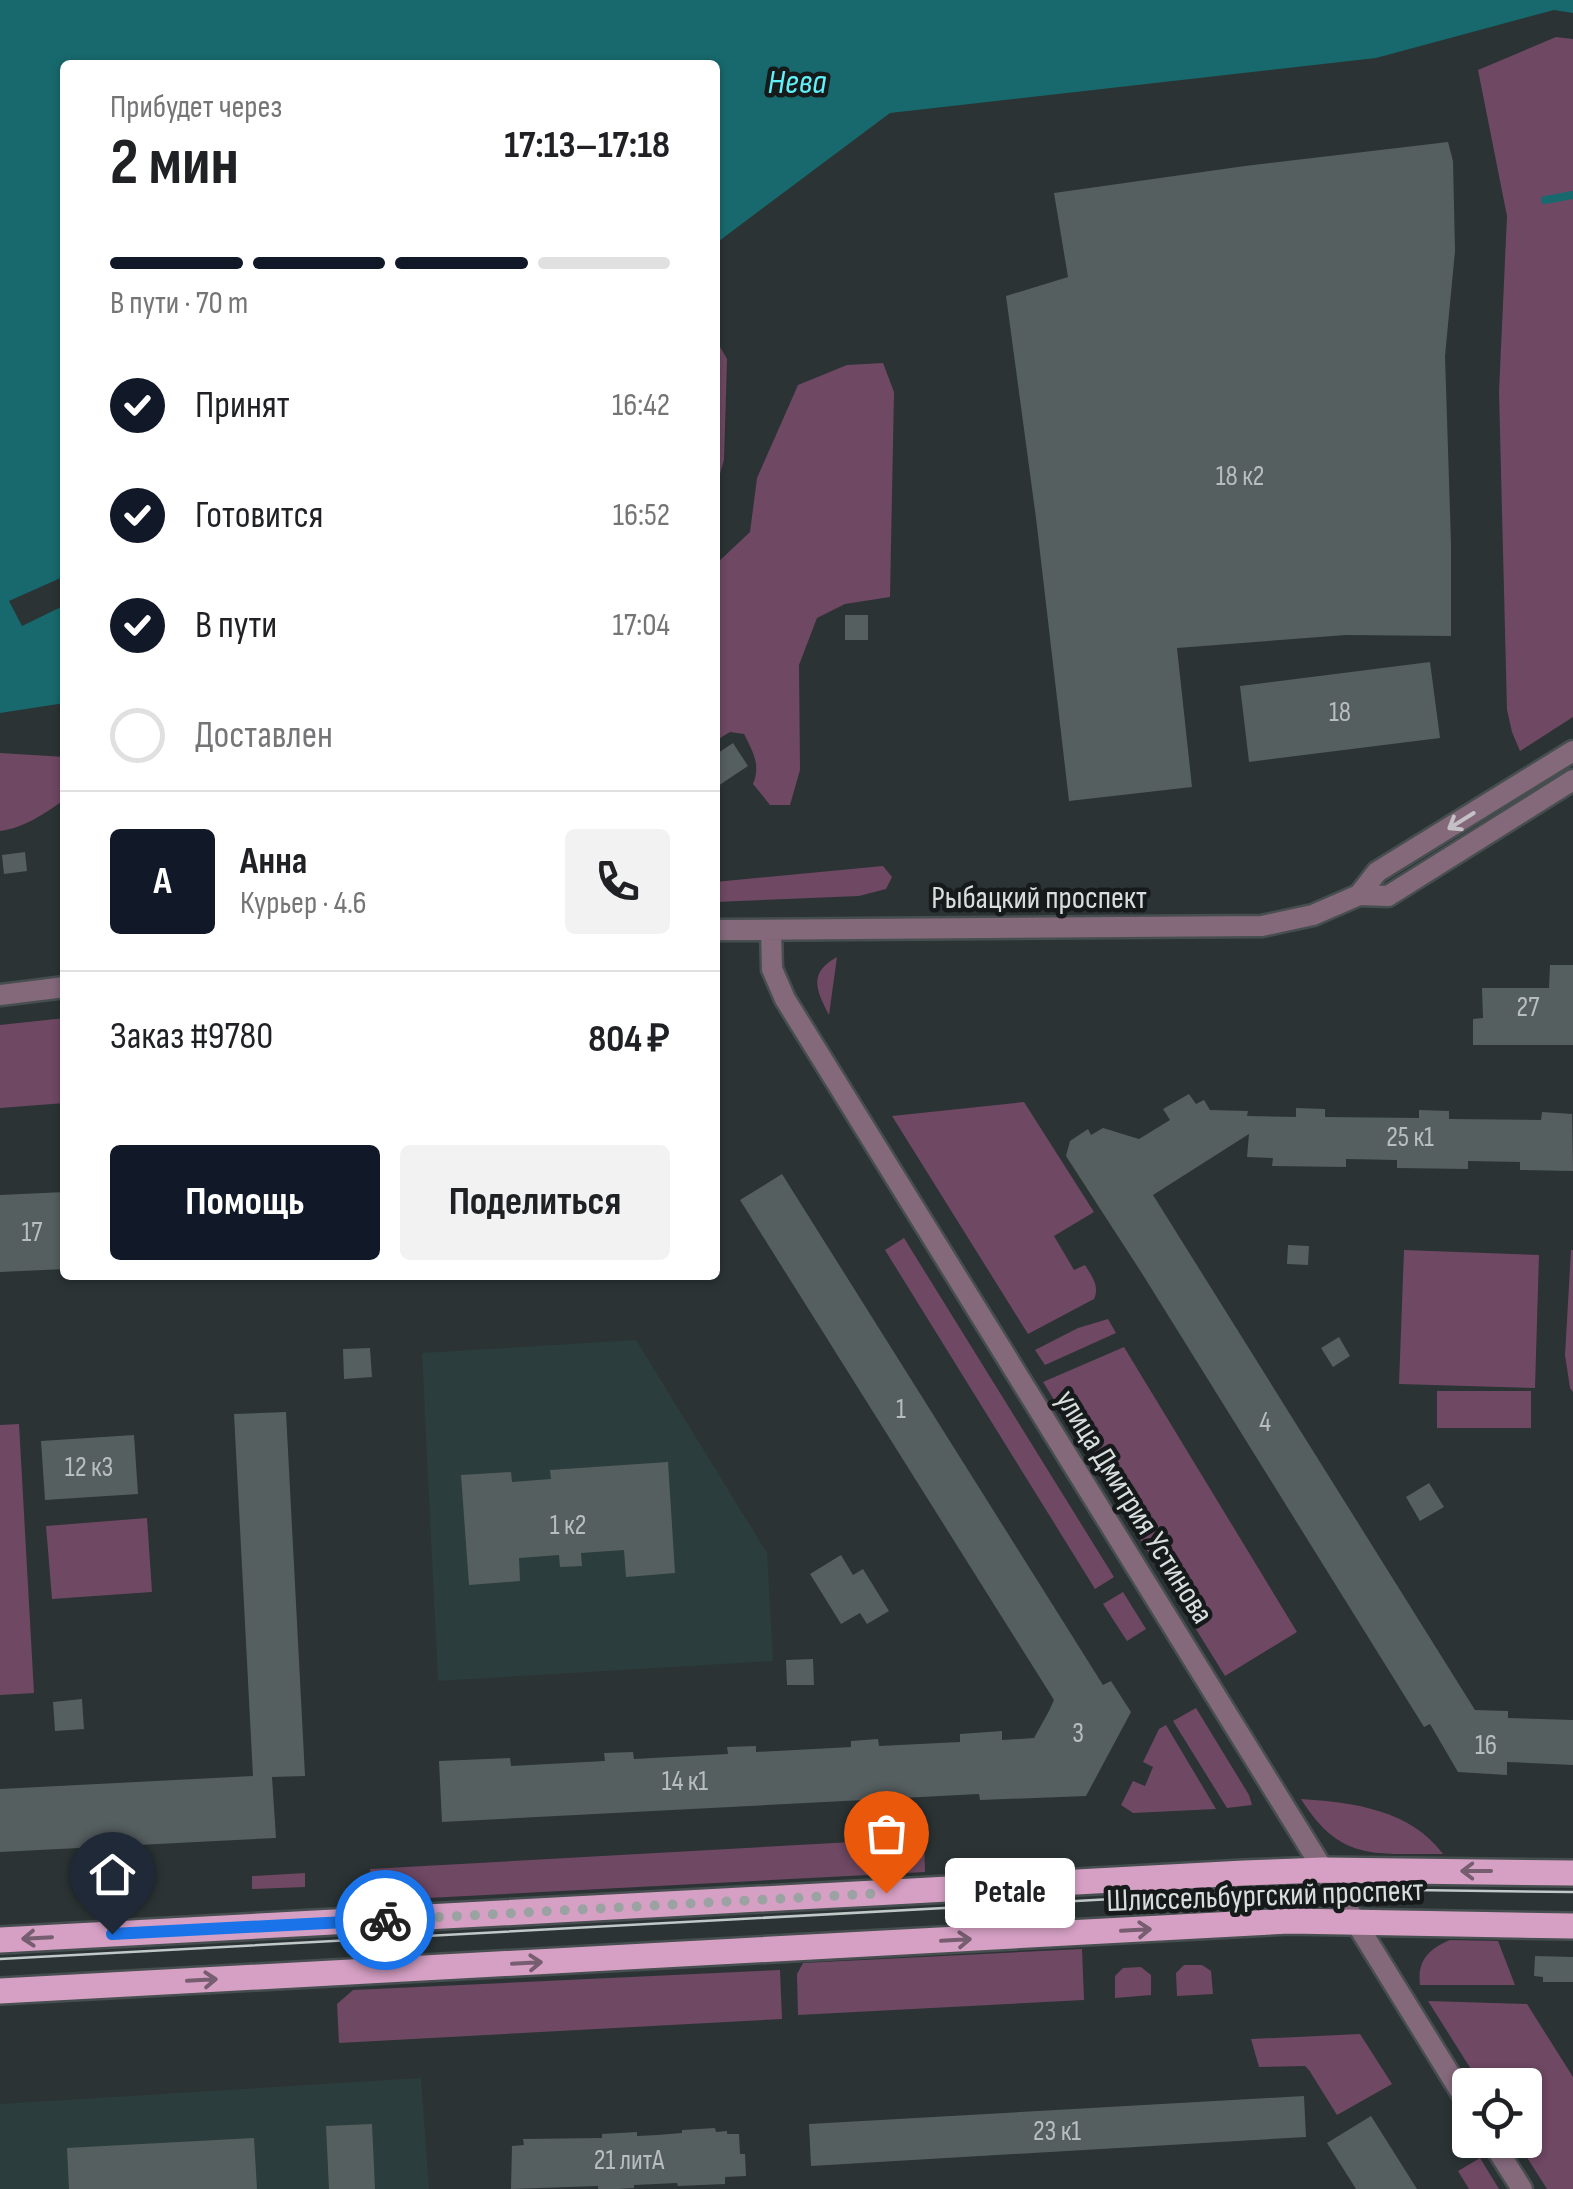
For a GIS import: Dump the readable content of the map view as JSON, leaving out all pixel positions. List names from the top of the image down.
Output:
{
  "streets": {
    "main road": ["Шлиссельбургский проспект"],
    "street": ["Рыбацкий проспект", "улица Дмитрия Устинова"]
  },
  "crossings": [
    ["Рыбацкий проспект", "улица Дмитрия Устинова"],
    ["улица Дмитрия Устинова", "Шлиссельбургский проспект"]
  ],
  "water": ["Нева"],
  "places": ["Petale"],
  "house_numbers": [
    "18 к2",
    "18",
    "27",
    "25 к1",
    "17",
    "1",
    "4",
    "12 к3",
    "1 к2",
    "3",
    "16",
    "14 к1",
    "23 к1",
    "21 литА"
  ],
  "page": {
    "heading": ["2 мин", "Прибудет через", "17:13–17:18"],
    "panel": [
      "Анна",
      "Курьер · 4.6",
      "Заказ #9780",
      "804 ₽"
    ],
    "bar": "В пути · 70 m",
    "list": [
      ["Принят", "16:42"],
      ["Готовится", "16:52"],
      ["В пути", "17:04"],
      "Доставлен"
    ],
    "round": "А",
    "buttons": ["Помощь", "Поделиться"],
    "bubble": "Petale"
  }
}
